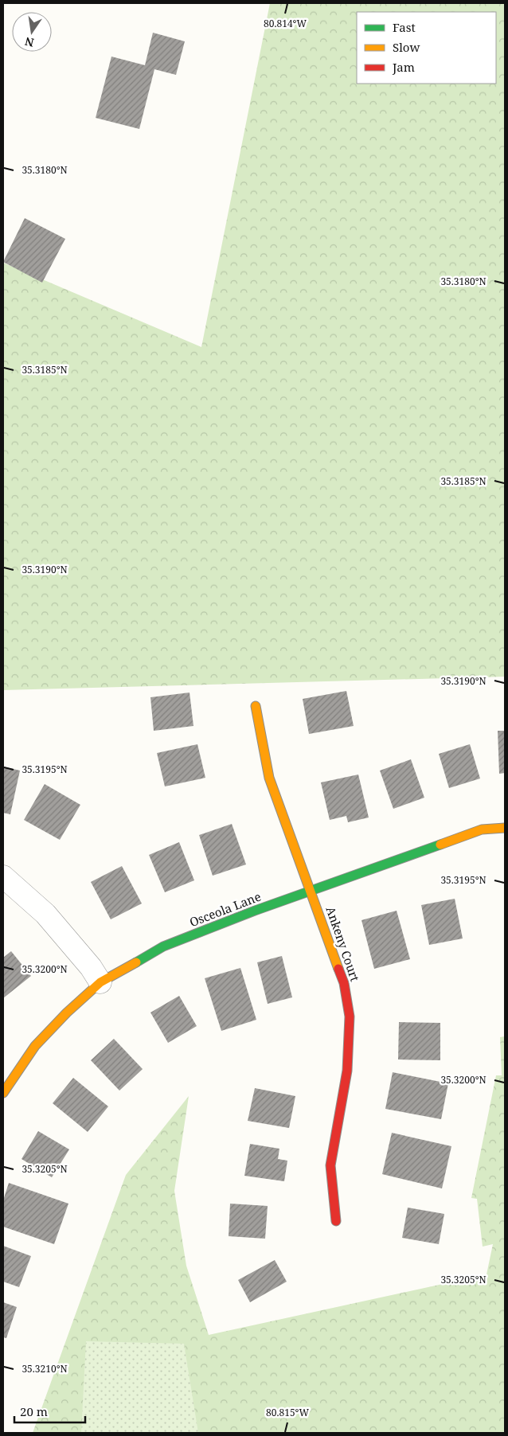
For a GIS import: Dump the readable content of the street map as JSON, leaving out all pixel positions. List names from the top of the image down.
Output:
{
  "streets": {
    "street": ["Osceola Lane", "Ankeny Court"]
  },
  "crossings": [
    ["Osceola Lane", "Ankeny Court"]
  ],
  "legend": ["Fast", "Slow", "Jam"],
  "scale_bar": "20 m",
  "north": "bottom",
  "coordinates": [
    "80.814°W",
    "35.3180°N",
    "35.3185°N",
    "35.3190°N",
    "35.3195°N",
    "35.3200°N",
    "35.3205°N",
    "35.3210°N",
    "80.815°W"
  ]
}
